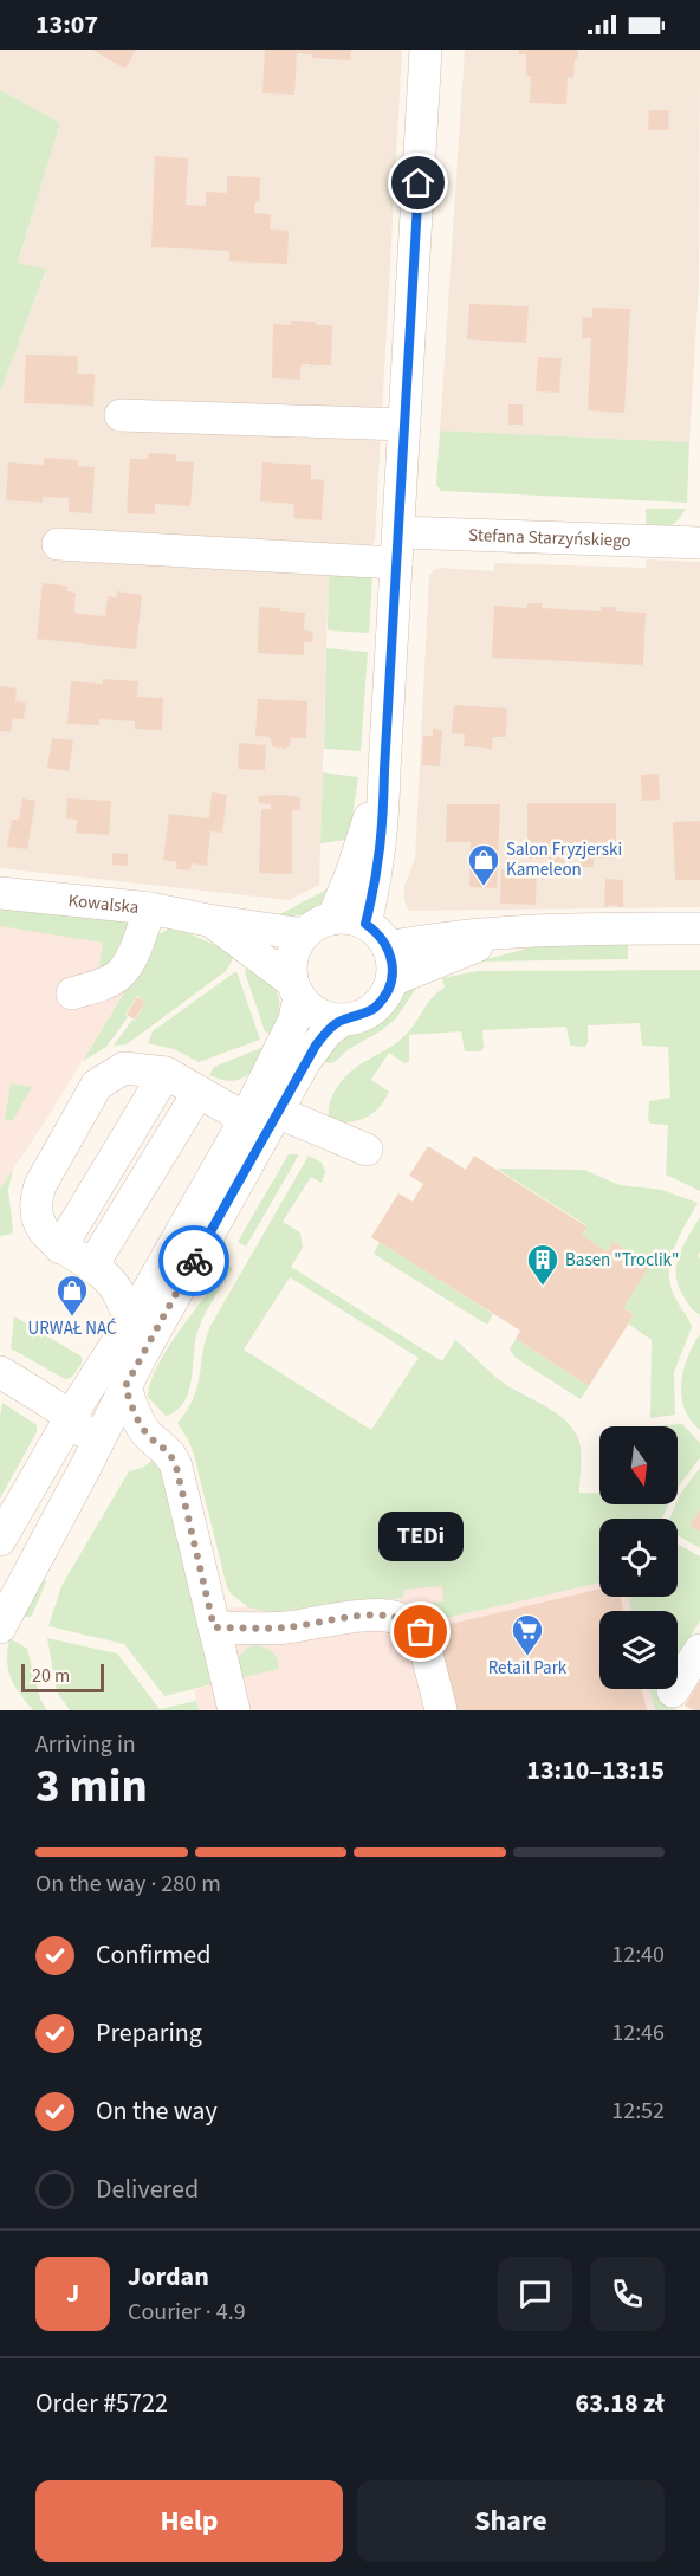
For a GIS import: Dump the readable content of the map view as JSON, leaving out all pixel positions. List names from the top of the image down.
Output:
{
  "streets": {
    "street": ["Stefana Starzyńskiego", "Kowalska"]
  },
  "places": {
    "shop": ["Salon Fryzjerski Kameleon", "URWAŁ NAĆ"],
    "building": ["Basen \"Troclik\""],
    "other": ["TEDi"],
    "supermarket": ["Retail Park"]
  },
  "scale_bar": "20 m",
  "north": "bottom",
  "page": {
    "status": "13:07",
    "bubble": "TEDi",
    "scale": "20 m",
    "heading": ["3 min", "Arriving in", "13:10–13:15"],
    "panel": [
      "Jordan",
      "Courier · 4.9",
      "Order #5722",
      "63.18 zł"
    ],
    "bar": "On the way · 280 m",
    "list": [
      ["Confirmed", "12:40"],
      ["Preparing", "12:46"],
      ["On the way", "12:52"],
      "Delivered"
    ],
    "round": "J",
    "buttons": ["Help", "Share"]
  }
}
